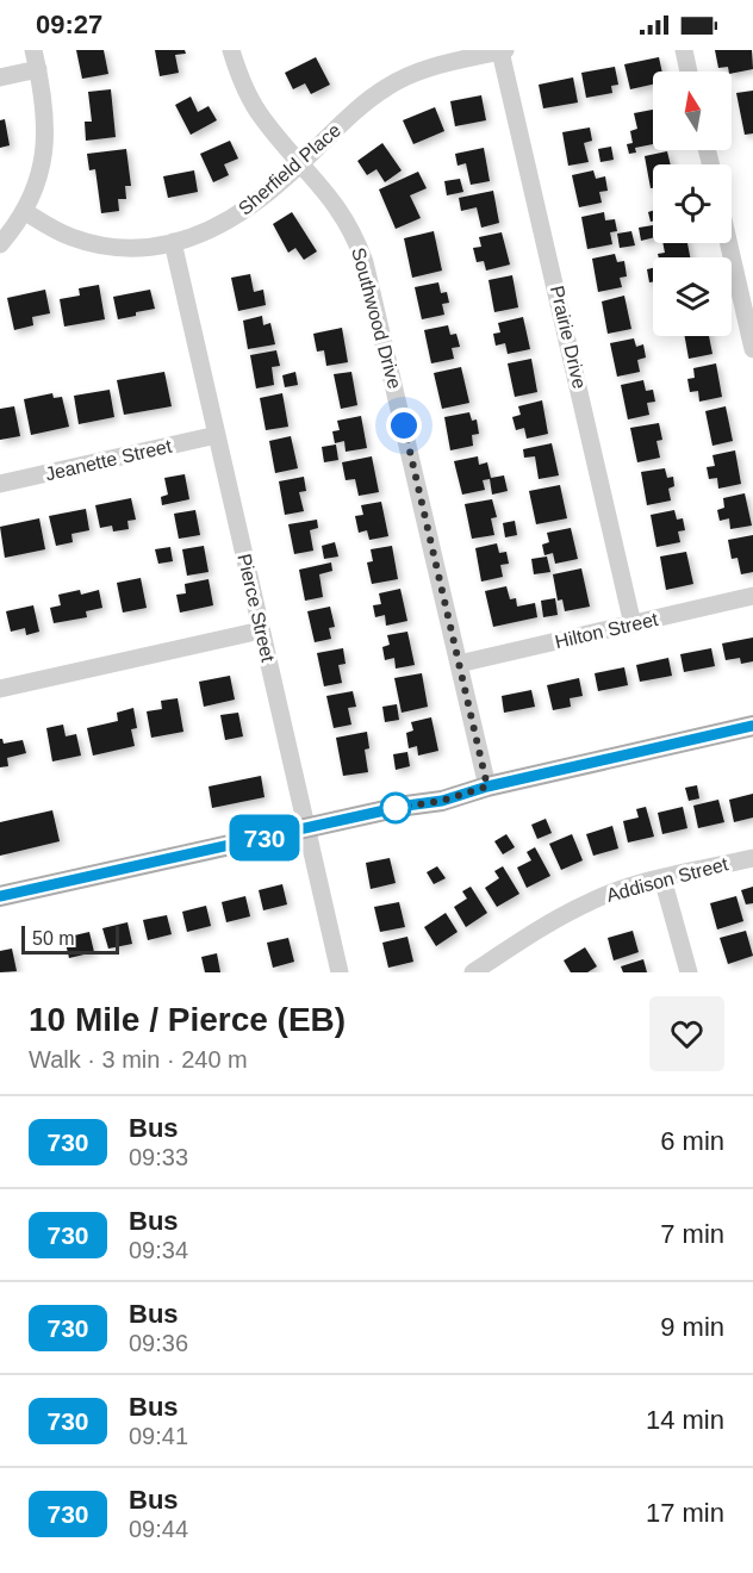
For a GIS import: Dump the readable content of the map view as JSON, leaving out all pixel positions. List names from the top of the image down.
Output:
{
  "streets": {
    "street": [
      "Sherfield Place",
      "Southwood Drive",
      "Prairie Drive",
      "Jeanette Street",
      "Pierce Street",
      "Hilton Street",
      "Addison Street"
    ]
  },
  "crossings": [
    ["Sherfield Place", "Southwood Drive"],
    ["Sherfield Place", "Prairie Drive"],
    ["Sherfield Place", "Pierce Street"],
    ["Southwood Drive", "Hilton Street"],
    ["Prairie Drive", "Hilton Street"],
    ["Jeanette Street", "Pierce Street"]
  ],
  "lines": ["bus line 730"],
  "scale_bar": "50 m",
  "north": "top",
  "page": {
    "status": "09:27",
    "on_map": "730",
    "scale": "50 m",
    "heading": ["10 Mile / Pierce (EB)", "Walk · 3 min · 240 m"],
    "list": [
      {
        "mark": "730",
        "name": "Bus",
        "note": "09:33",
        "value": "6 min"
      },
      {
        "mark": "730",
        "name": "Bus",
        "note": "09:34",
        "value": "7 min"
      },
      {
        "mark": "730",
        "name": "Bus",
        "note": "09:36",
        "value": "9 min"
      },
      {
        "mark": "730",
        "name": "Bus",
        "note": "09:41",
        "value": "14 min"
      },
      {
        "mark": "730",
        "name": "Bus",
        "note": "09:44",
        "value": "17 min"
      }
    ]
  }
}
